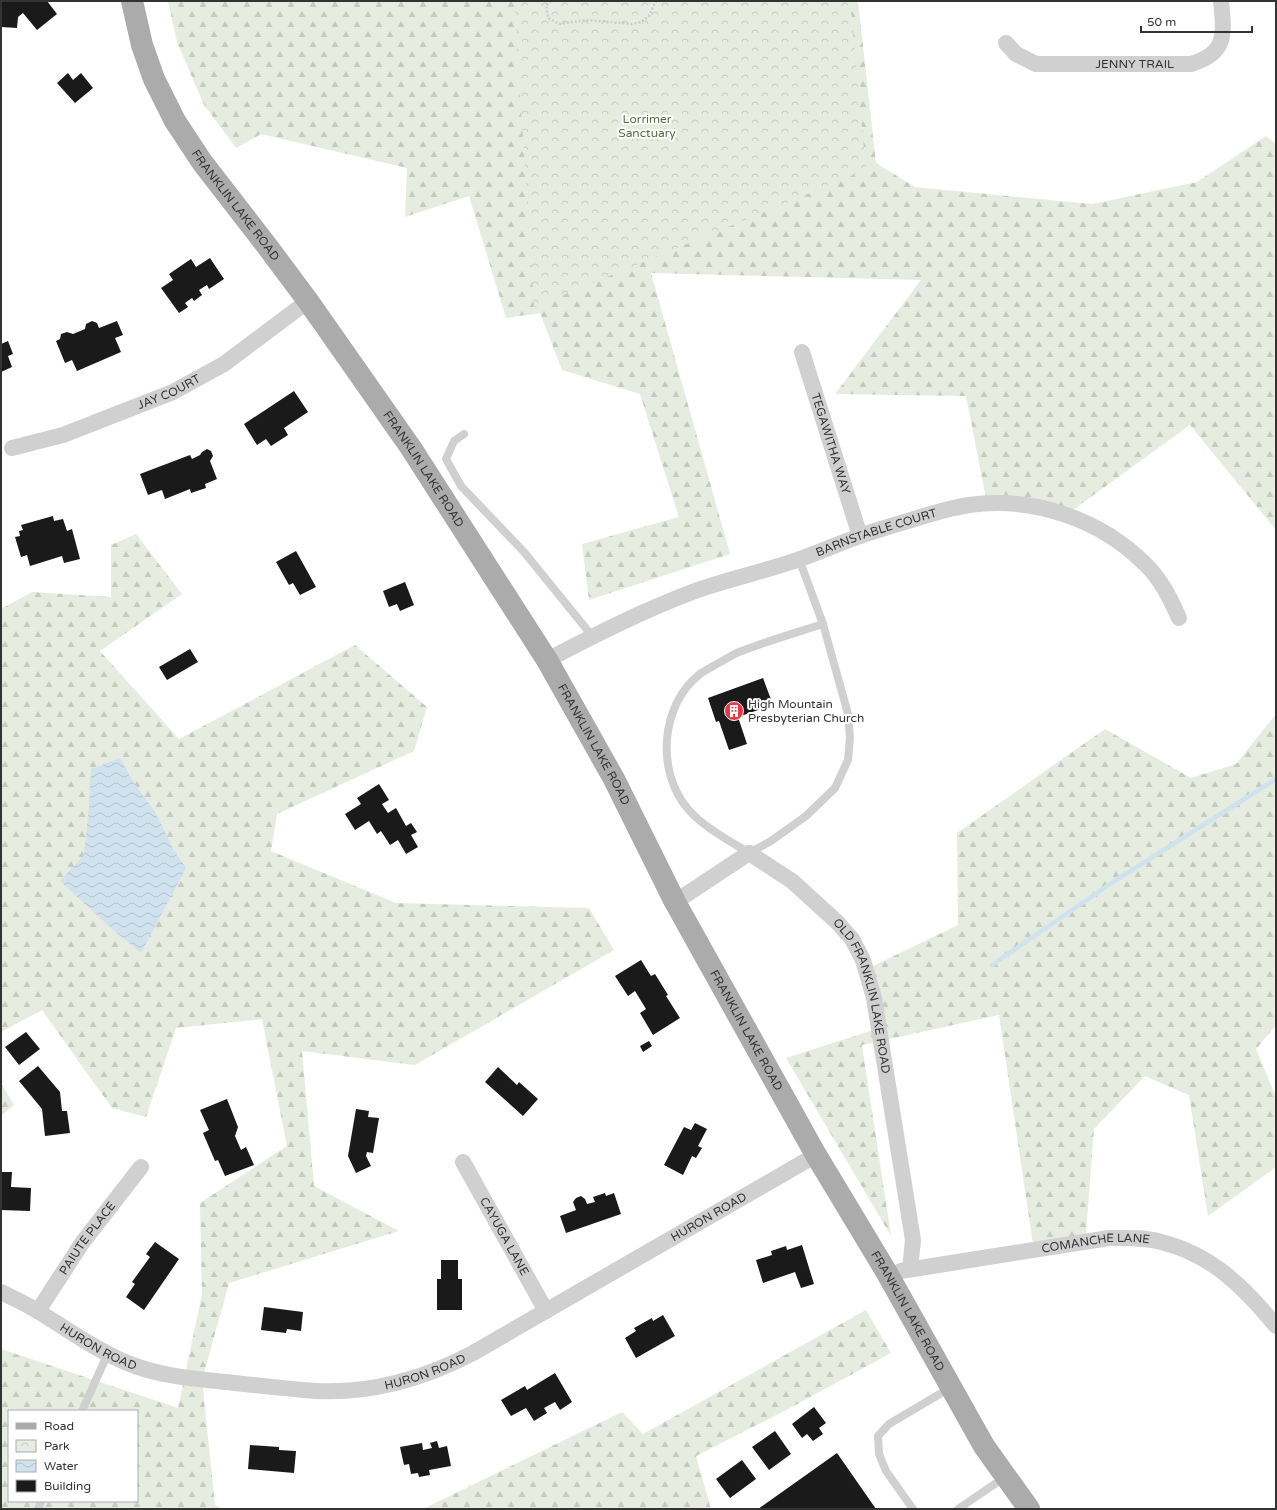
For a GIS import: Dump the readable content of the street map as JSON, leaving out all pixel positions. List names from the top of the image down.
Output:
{
  "streets": {
    "main road": ["FRANKLIN LAKE ROAD"],
    "street": [
      "JENNY TRAIL",
      "JAY COURT",
      "TEGAWITHA WAY",
      "BARNSTABLE COURT",
      "OLD FRANKLIN LAKE ROAD",
      "HURON ROAD",
      "CAYUGA LANE",
      "PAIUTE PLACE",
      "COMANCHE LANE"
    ]
  },
  "crossings": [
    ["FRANKLIN LAKE ROAD", "JAY COURT"],
    ["FRANKLIN LAKE ROAD", "BARNSTABLE COURT"],
    ["FRANKLIN LAKE ROAD", "HURON ROAD"],
    ["FRANKLIN LAKE ROAD", "COMANCHE LANE"],
    ["TEGAWITHA WAY", "BARNSTABLE COURT"],
    ["OLD FRANKLIN LAKE ROAD", "COMANCHE LANE"],
    ["HURON ROAD", "CAYUGA LANE"],
    ["HURON ROAD", "PAIUTE PLACE"]
  ],
  "parks": ["Lorrimer Sanctuary"],
  "places": {
    "building": ["High Mountain Presbyterian Church"]
  },
  "legend": [
    "Road",
    "Park",
    "Water",
    "Building"
  ],
  "scale_bar": "50 m"
}
